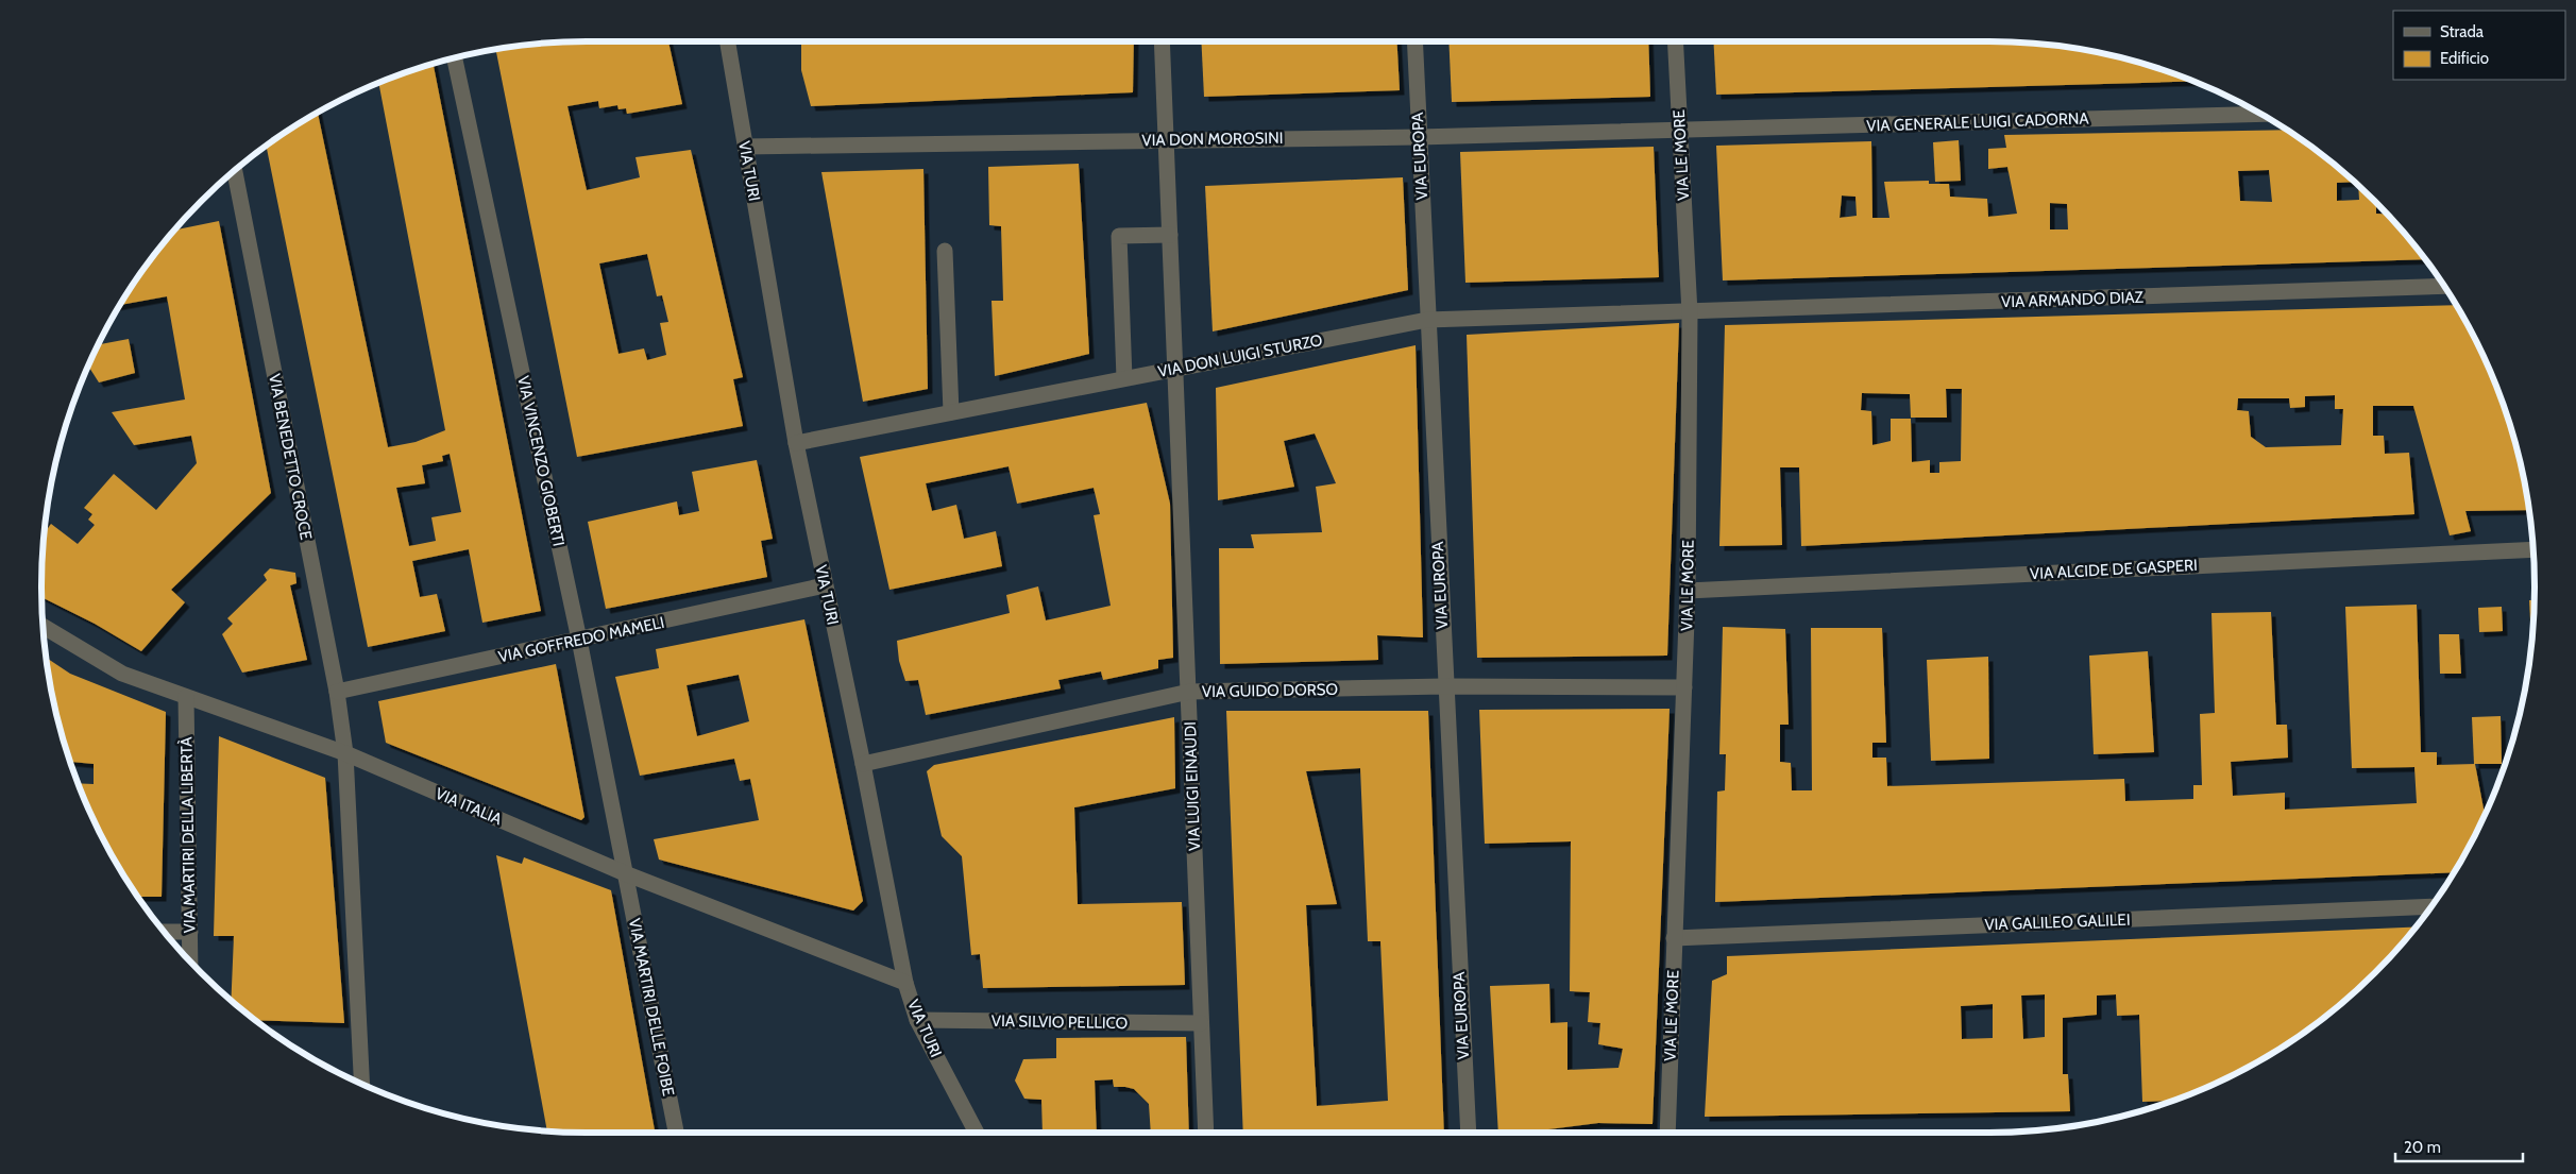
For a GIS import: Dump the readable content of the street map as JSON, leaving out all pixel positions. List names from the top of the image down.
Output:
{
  "streets": {
    "street": [
      "VIA GENERALE LUIGI CADORNA",
      "VIA DON MOROSINI",
      "VIA LE MORE",
      "VIA EUROPA",
      "VIA TURI",
      "VIA ARMANDO DIAZ",
      "VIA DON LUIGI STURZO",
      "VIA BENEDETTO CROCE",
      "VIA VINCENZO GIOBERTI",
      "VIA ALCIDE DE GASPERI",
      "VIA GOFFREDO MAMELI",
      "VIA GUIDO DORSO",
      "VIA LUIGI EINAUDI",
      "VIA ITALIA",
      "VIA MARTIRI DELLA LIBERTÀ",
      "VIA GALILEO GALILEI",
      "VIA MARTIRI DELLE FOIBE",
      "VIA SILVIO PELLICO"
    ]
  },
  "crossings": [
    ["VIA GENERALE LUIGI CADORNA", "VIA DON MOROSINI"],
    ["VIA GENERALE LUIGI CADORNA", "VIA LE MORE"],
    ["VIA DON MOROSINI", "VIA LE MORE"],
    ["VIA DON MOROSINI", "VIA EUROPA"],
    ["VIA DON MOROSINI", "VIA TURI"],
    ["VIA DON MOROSINI", "VIA LUIGI EINAUDI"],
    ["VIA LE MORE", "VIA ARMANDO DIAZ"],
    ["VIA LE MORE", "VIA DON LUIGI STURZO"],
    ["VIA LE MORE", "VIA ALCIDE DE GASPERI"],
    ["VIA LE MORE", "VIA GUIDO DORSO"],
    ["VIA LE MORE", "VIA GALILEO GALILEI"],
    ["VIA EUROPA", "VIA DON LUIGI STURZO"],
    ["VIA EUROPA", "VIA GUIDO DORSO"],
    ["VIA TURI", "VIA DON LUIGI STURZO"],
    ["VIA TURI", "VIA GOFFREDO MAMELI"],
    ["VIA TURI", "VIA GUIDO DORSO"],
    ["VIA TURI", "VIA ITALIA"],
    ["VIA TURI", "VIA SILVIO PELLICO"],
    ["VIA ARMANDO DIAZ", "VIA DON LUIGI STURZO"],
    ["VIA DON LUIGI STURZO", "VIA LUIGI EINAUDI"],
    ["VIA BENEDETTO CROCE", "VIA GOFFREDO MAMELI"],
    ["VIA BENEDETTO CROCE", "VIA ITALIA"],
    ["VIA VINCENZO GIOBERTI", "VIA GOFFREDO MAMELI"],
    ["VIA VINCENZO GIOBERTI", "VIA ITALIA"],
    ["VIA VINCENZO GIOBERTI", "VIA MARTIRI DELLE FOIBE"],
    ["VIA GUIDO DORSO", "VIA LUIGI EINAUDI"],
    ["VIA LUIGI EINAUDI", "VIA SILVIO PELLICO"],
    ["VIA ITALIA", "VIA MARTIRI DELLA LIBERTÀ"],
    ["VIA ITALIA", "VIA MARTIRI DELLE FOIBE"]
  ],
  "legend": ["Strada", "Edificio"],
  "scale_bar": "20 m"
}
